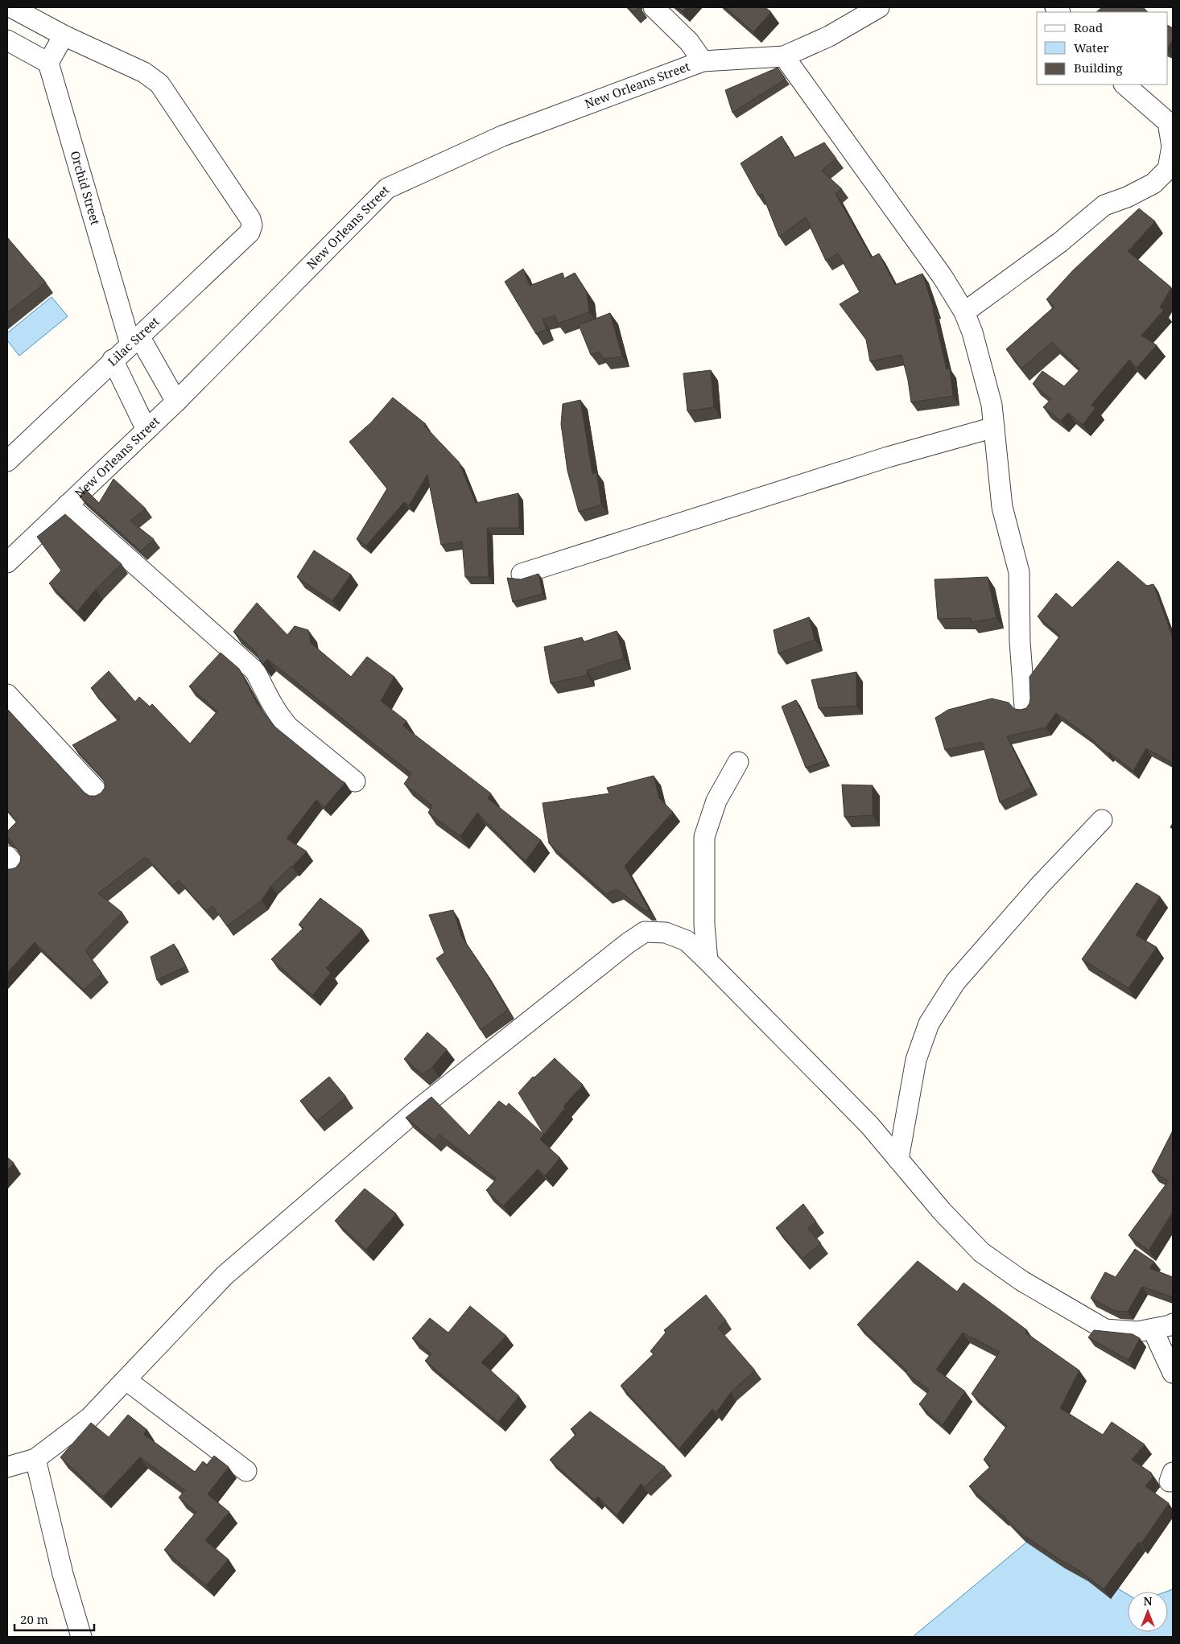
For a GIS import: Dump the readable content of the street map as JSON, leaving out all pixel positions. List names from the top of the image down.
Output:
{
  "streets": {
    "street": ["New Orleans Street", "Orchid Street", "Lilac Street"]
  },
  "crossings": [
    ["New Orleans Street", "Orchid Street"],
    ["Orchid Street", "Lilac Street"]
  ],
  "legend": ["Road", "Water", "Building"],
  "scale_bar": "20 m",
  "north": "top"
}
